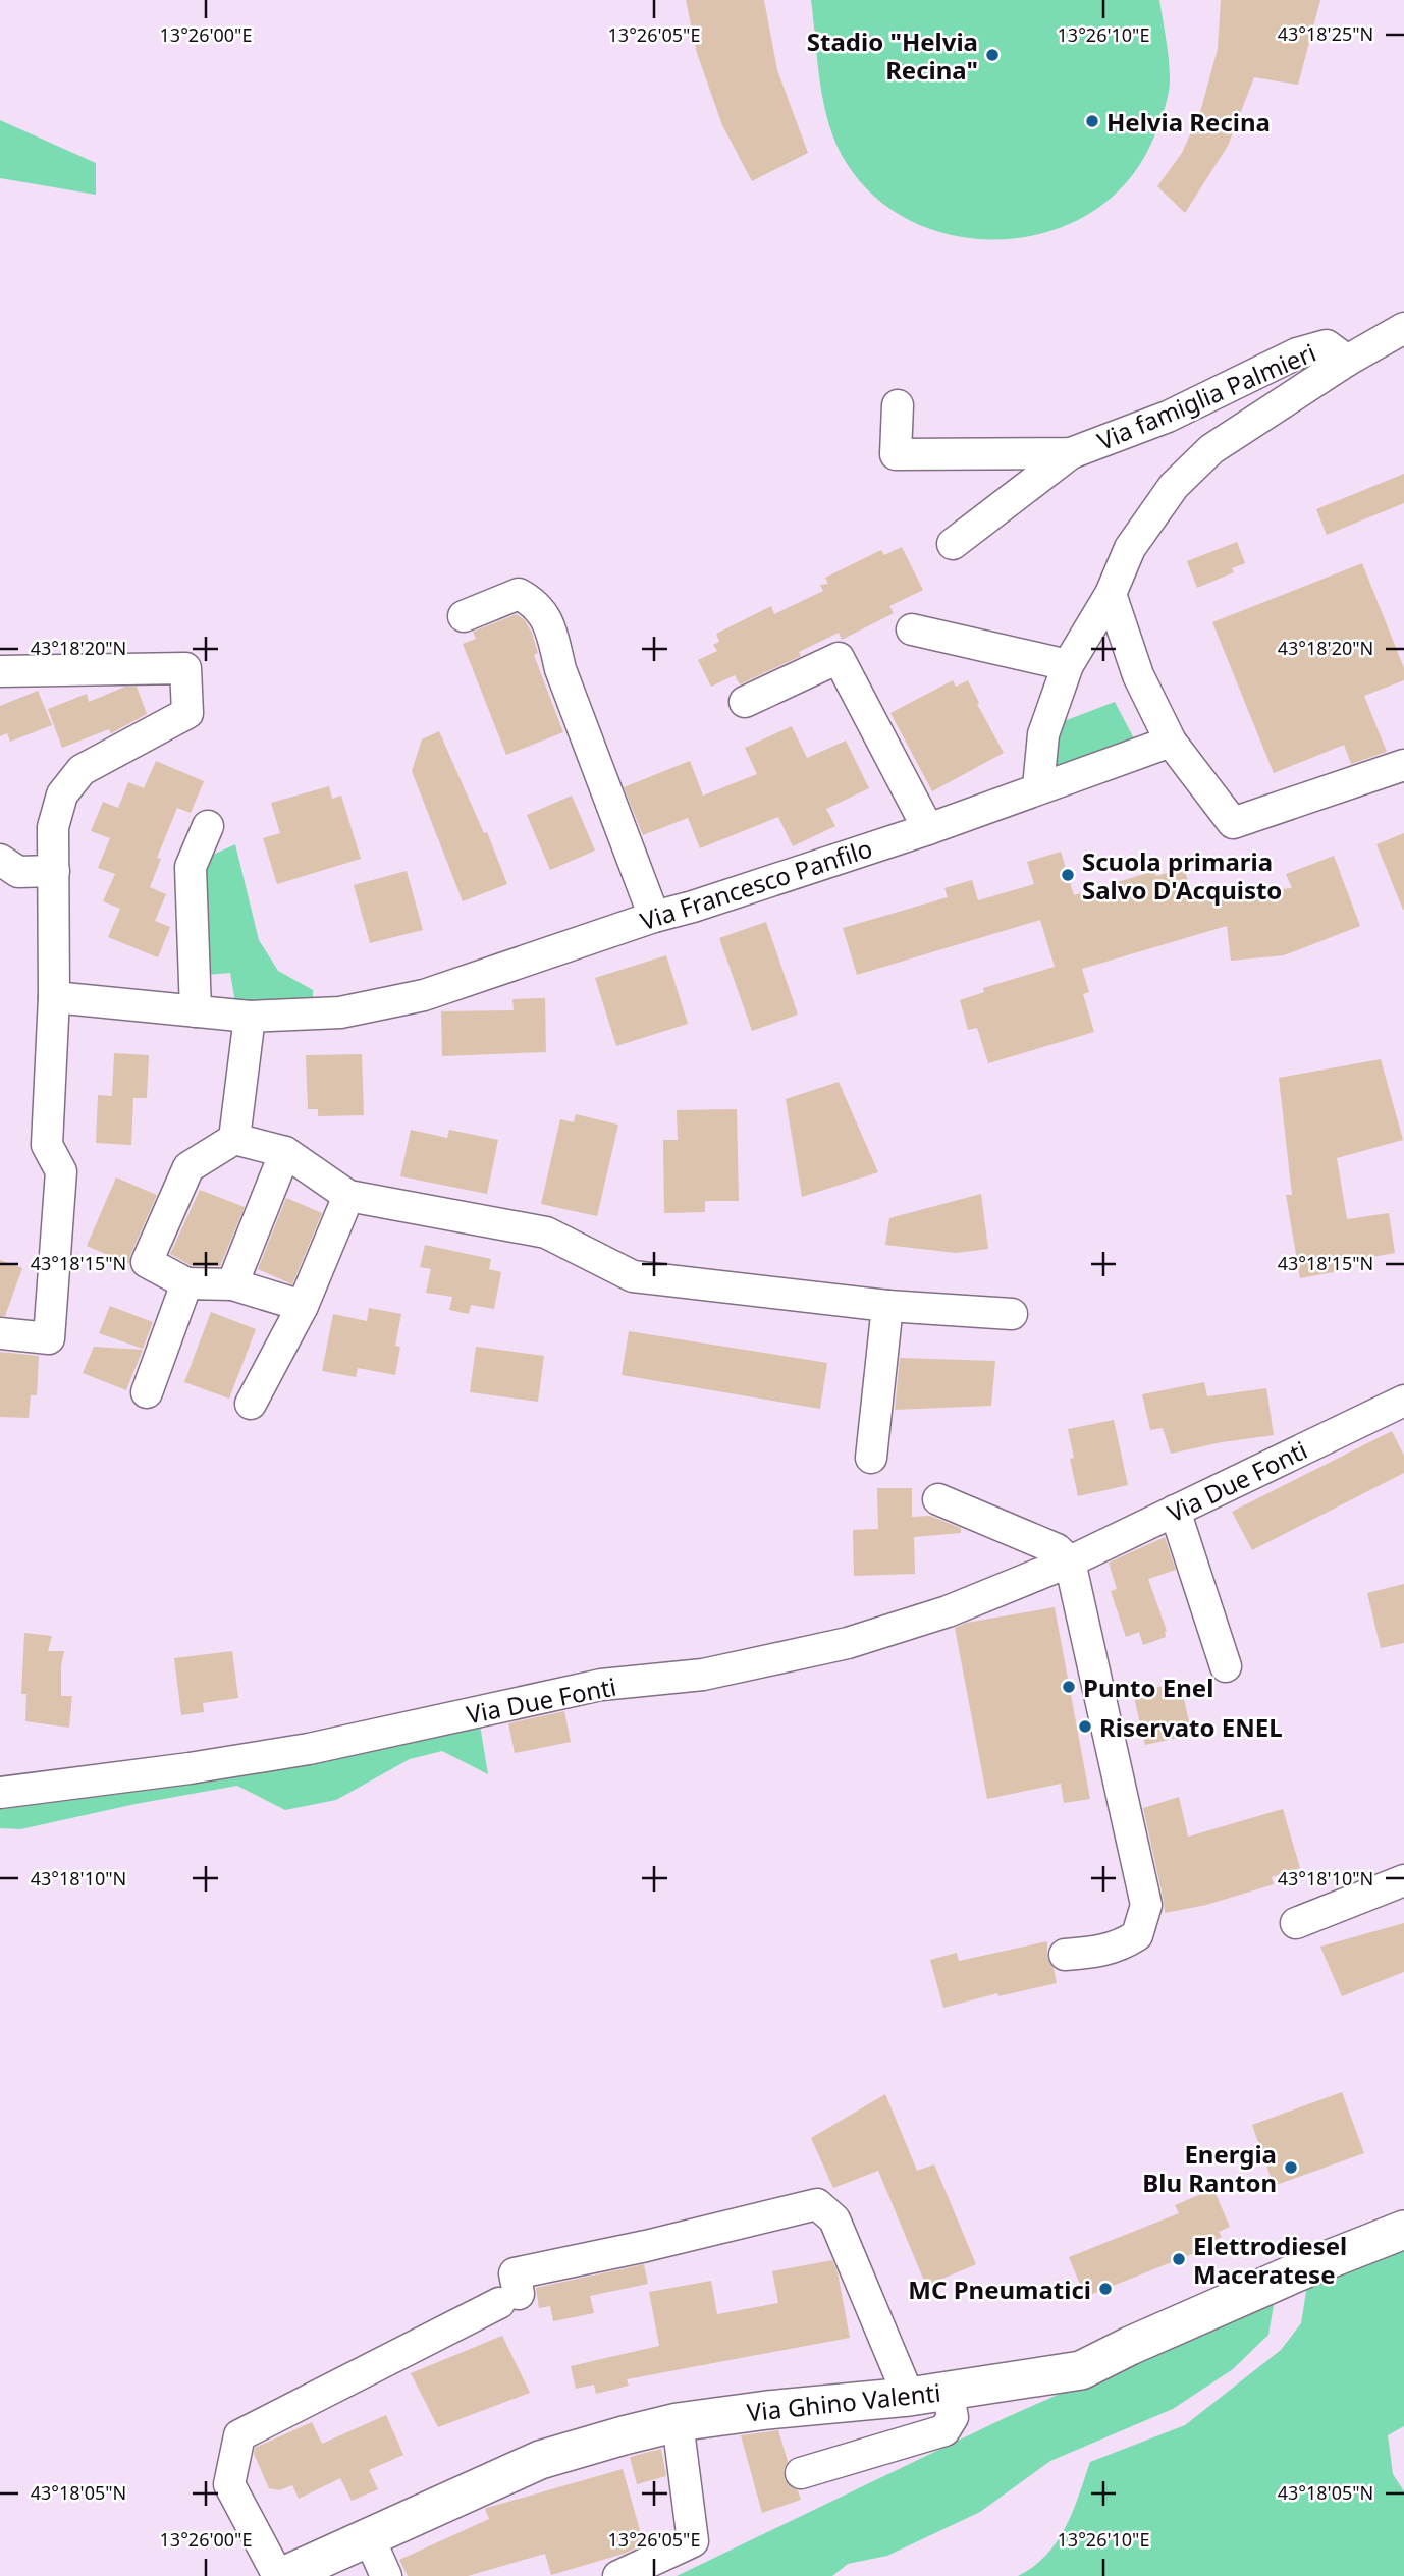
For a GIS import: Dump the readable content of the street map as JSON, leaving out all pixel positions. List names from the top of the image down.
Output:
{
  "streets": {
    "main road": ["Via Ghino Valenti"],
    "street": ["Via famiglia Palmieri", "Via Francesco Panfilo", "Via Due Fonti"]
  },
  "crossings": [
    ["Via famiglia Palmieri", "Via Francesco Panfilo"]
  ],
  "places": [
    "Stadio \"Helvia Recina\"",
    "Helvia Recina",
    "Scuola primaria Salvo D'Acquisto",
    "Punto Enel",
    "Riservato ENEL",
    "Energia Blu Ranton",
    "Elettrodiesel Maceratese",
    "MC Pneumatici"
  ],
  "coordinates": [
    "43°18'25\"N",
    "13°26'00\"E",
    "13°26'05\"E",
    "13°26'10\"E",
    "43°18'20\"N",
    "43°18'15\"N",
    "43°18'10\"N",
    "43°18'05\"N"
  ]
}
